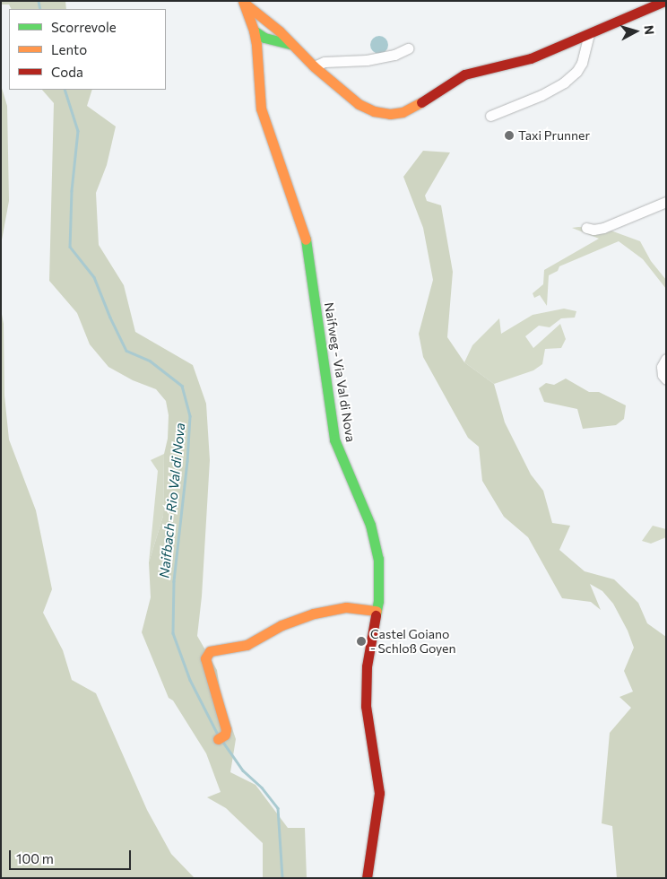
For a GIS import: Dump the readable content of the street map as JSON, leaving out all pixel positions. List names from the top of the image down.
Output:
{
  "streets": {
    "main road": ["Naifweg - Via Val di Nova"]
  },
  "water": ["Naifbach - Rio Val di Nova"],
  "places": ["Taxi Prunner", "Castel Goiano - Schloß Goyen"],
  "legend": ["Scorrevole", "Lento", "Coda"],
  "scale_bar": "100 m",
  "north": "right"
}
